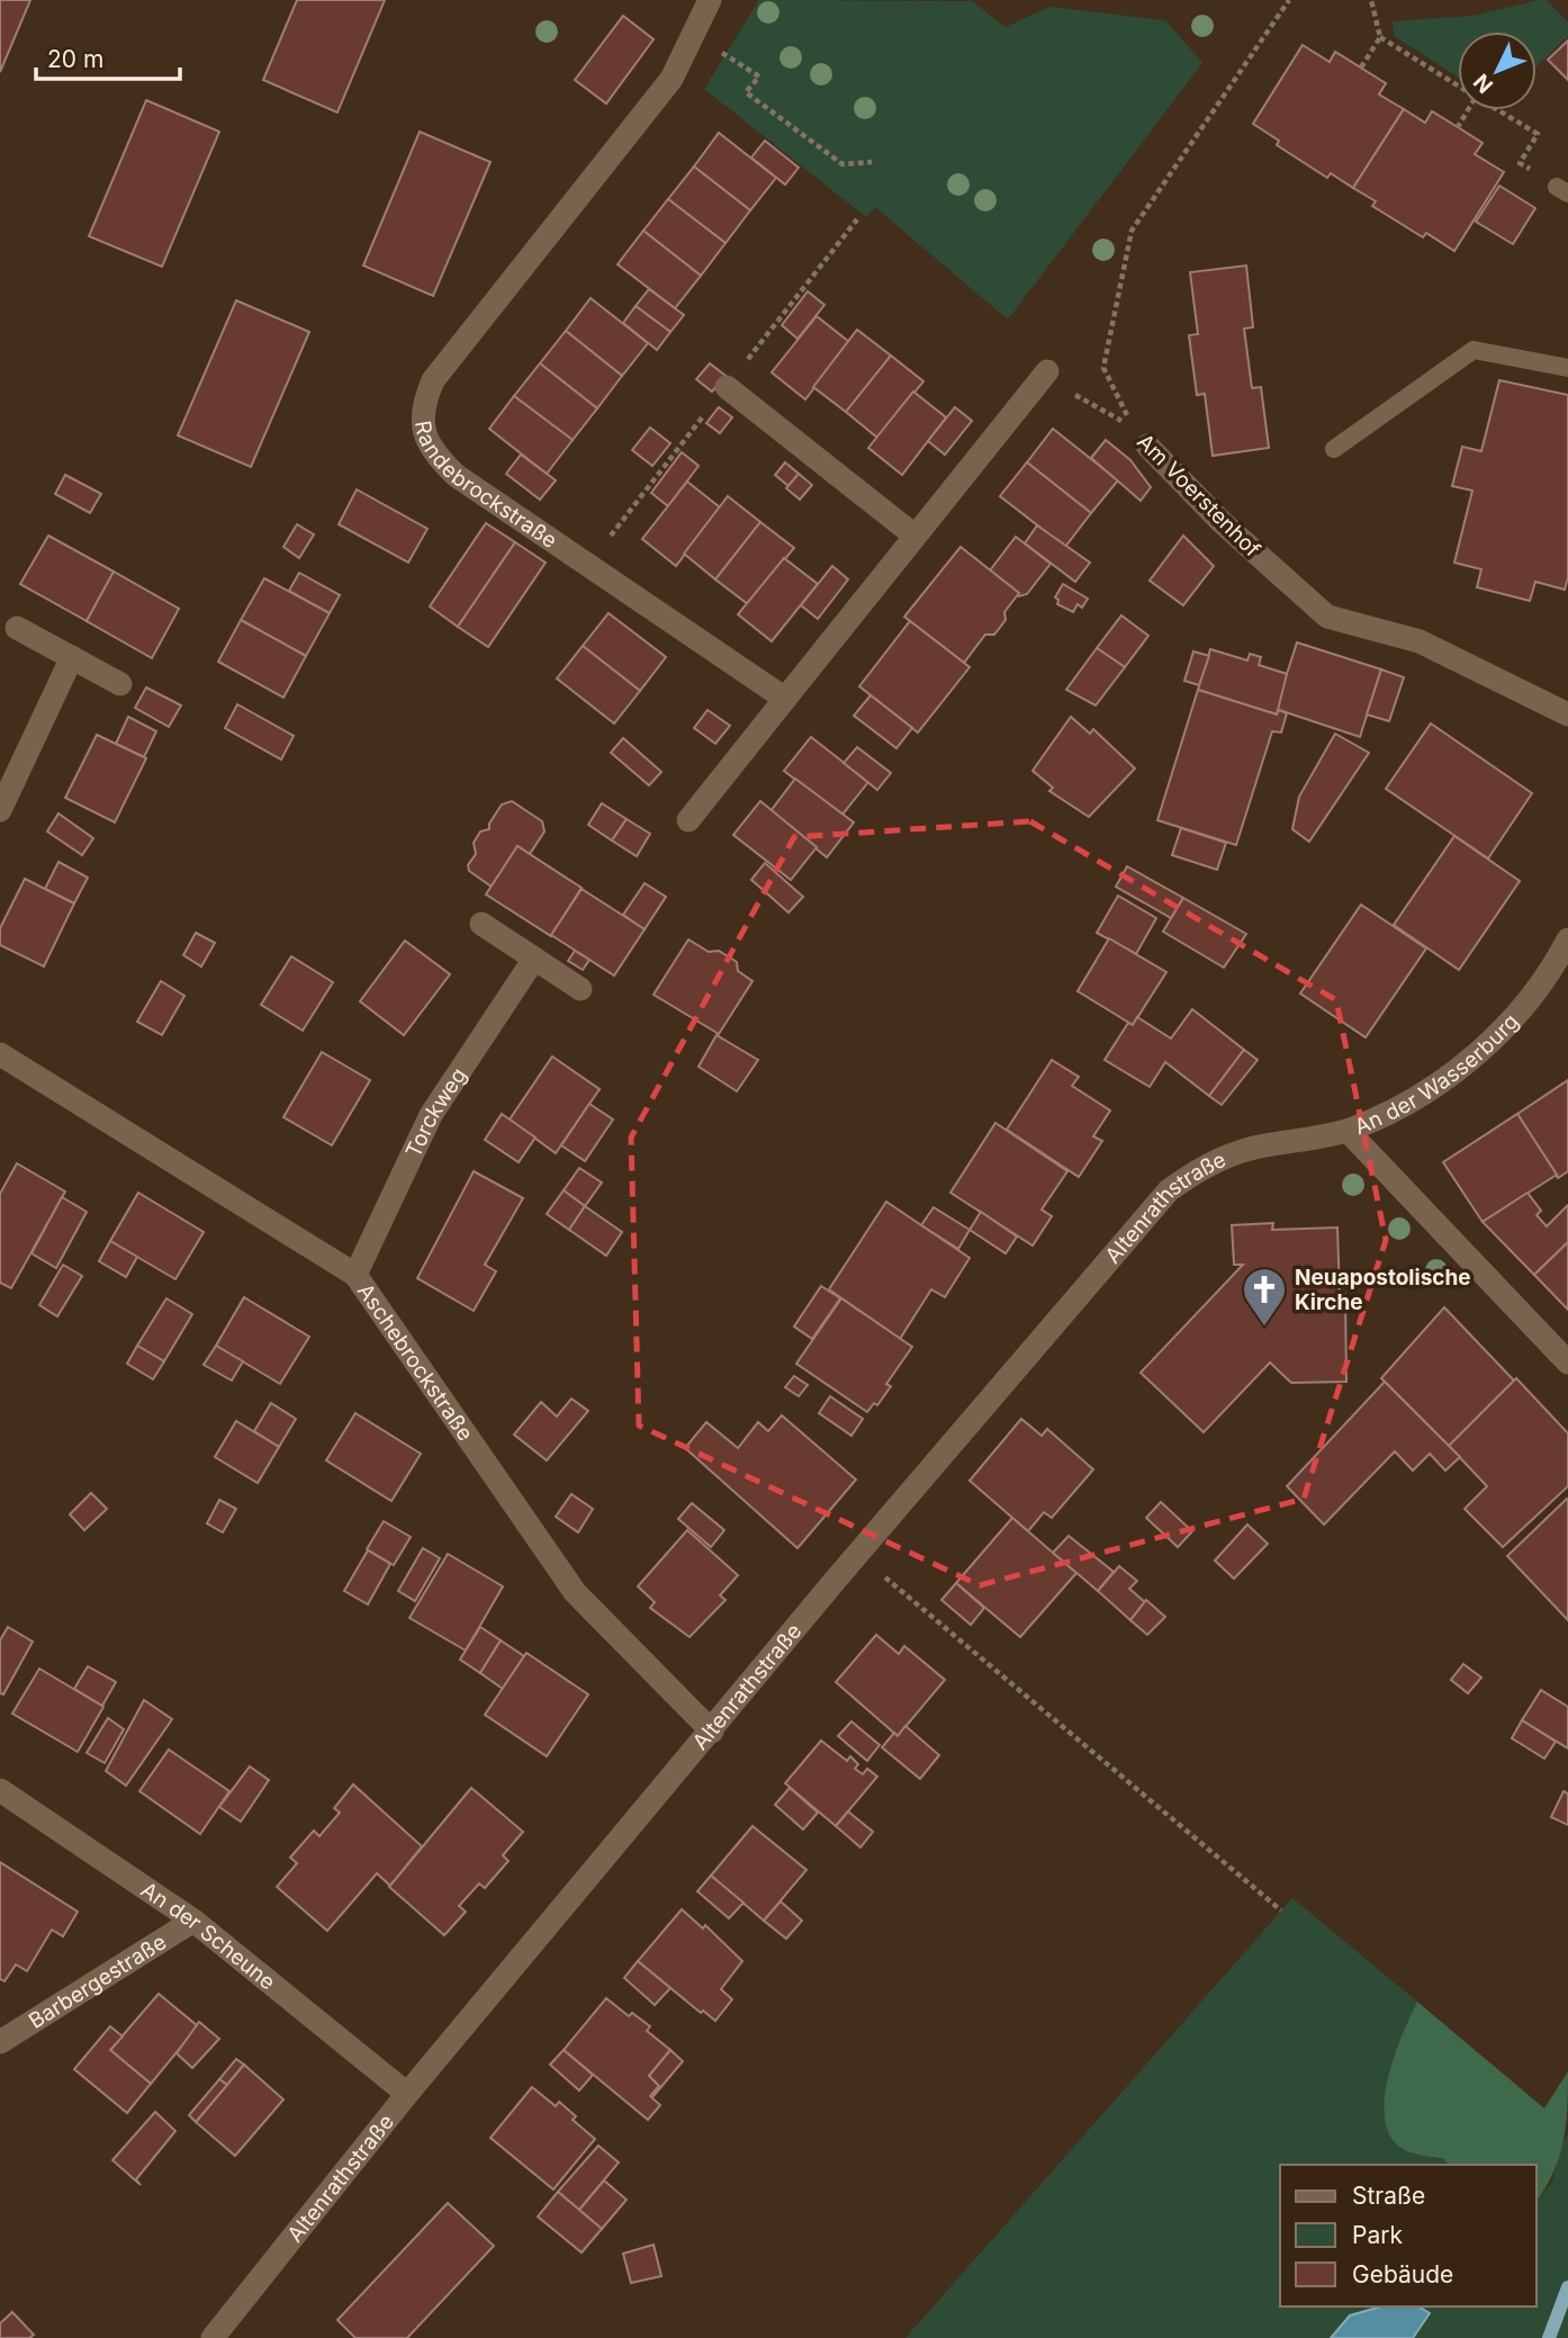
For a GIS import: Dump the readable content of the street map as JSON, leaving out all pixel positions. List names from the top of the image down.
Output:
{
  "streets": {
    "street": [
      "Randebrockstraße",
      "Am Voerstenhof",
      "An der Wasserburg",
      "Torckweg",
      "Altenrathstraße",
      "Aschebrockstraße",
      "An der Scheune",
      "Barbergestraße"
    ]
  },
  "crossings": [
    ["An der Wasserburg", "Altenrathstraße"],
    ["Torckweg", "Aschebrockstraße"],
    ["Altenrathstraße", "Aschebrockstraße"],
    ["Altenrathstraße", "An der Scheune"],
    ["An der Scheune", "Barbergestraße"]
  ],
  "places": {
    "church": ["Neuapostolische Kirche"]
  },
  "legend": ["Straße", "Park", "Gebäude"],
  "scale_bar": "20 m",
  "north": "bottom left"
}
